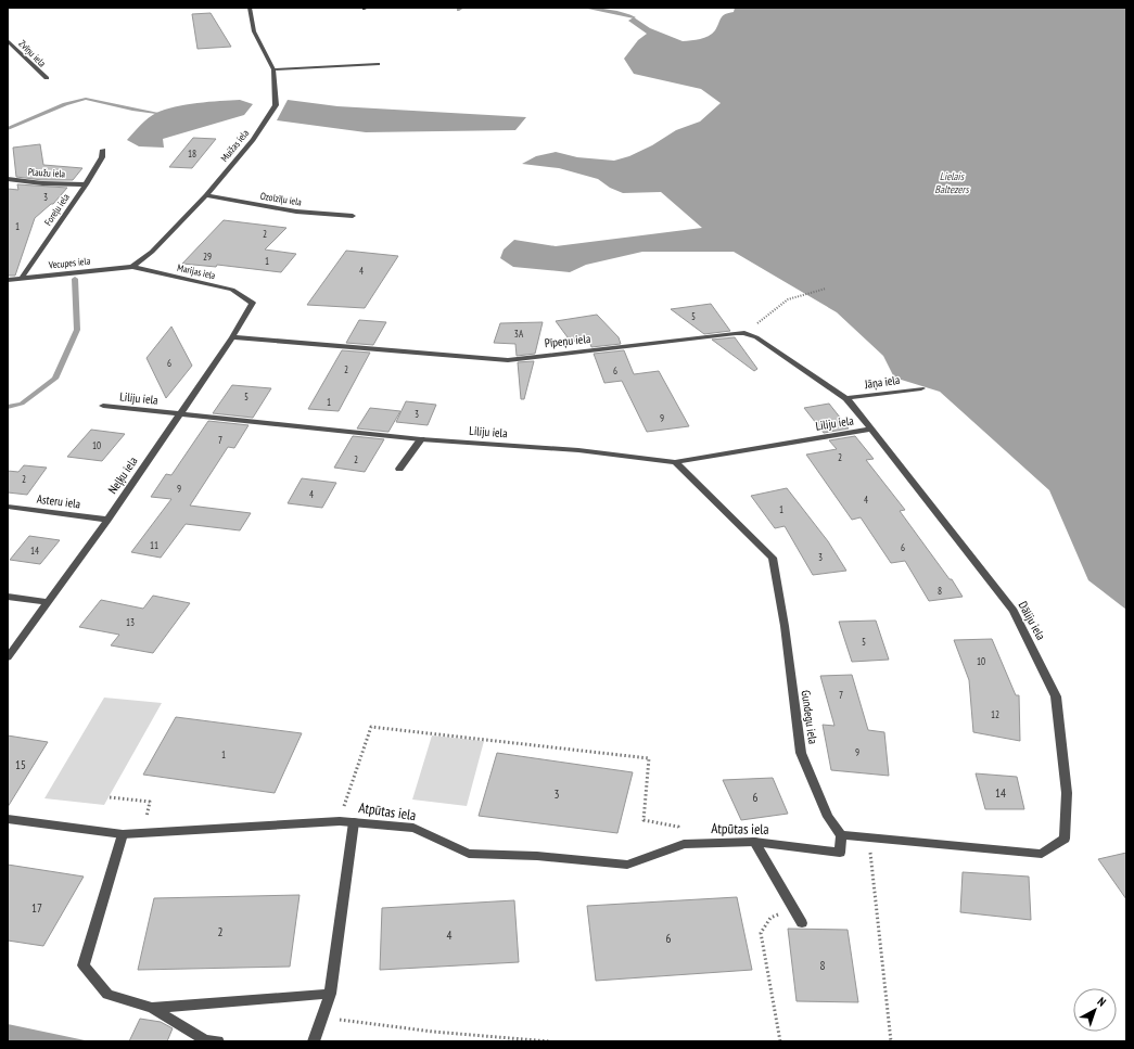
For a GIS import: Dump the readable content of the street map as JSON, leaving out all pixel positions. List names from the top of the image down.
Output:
{
  "streets": {
    "street": [
      "Zvīņu iela",
      "Muižas iela",
      "Plaužu iela",
      "Ozolzīļu iela",
      "Foreļu iela",
      "Vecupes iela",
      "Marijas iela",
      "Pīpeņu iela",
      "Jāņa iela",
      "Liliju iela",
      "Neļķu iela",
      "Asteru iela",
      "Dāliju iela",
      "Gundegu iela",
      "Atpūtas iela"
    ]
  },
  "crossings": [
    ["Muižas iela", "Ozolzīļu iela"],
    ["Muižas iela", "Vecupes iela"],
    ["Muižas iela", "Marijas iela"],
    ["Plaužu iela", "Foreļu iela"],
    ["Foreļu iela", "Vecupes iela"],
    ["Vecupes iela", "Marijas iela"],
    ["Marijas iela", "Neļķu iela"],
    ["Pīpeņu iela", "Jāņa iela"],
    ["Pīpeņu iela", "Liliju iela"],
    ["Pīpeņu iela", "Neļķu iela"],
    ["Pīpeņu iela", "Dāliju iela"],
    ["Liliju iela", "Neļķu iela"],
    ["Liliju iela", "Dāliju iela"],
    ["Liliju iela", "Gundegu iela"],
    ["Neļķu iela", "Asteru iela"],
    ["Gundegu iela", "Atpūtas iela"]
  ],
  "water": ["Lielais Baltezers"],
  "house_numbers": [
    "18",
    "3",
    "1",
    "2",
    "29",
    "1",
    "4",
    "5",
    "3A",
    "6",
    "2",
    "6",
    "5",
    "1",
    "3",
    "9",
    "7",
    "10",
    "2",
    "2",
    "2",
    "9",
    "4",
    "4",
    "1",
    "11",
    "6",
    "14",
    "3",
    "8",
    "13",
    "5",
    "10",
    "7",
    "12",
    "9",
    "1",
    "15",
    "14",
    "3",
    "6",
    "17",
    "2",
    "4",
    "6",
    "8"
  ],
  "north": "top right"
}
